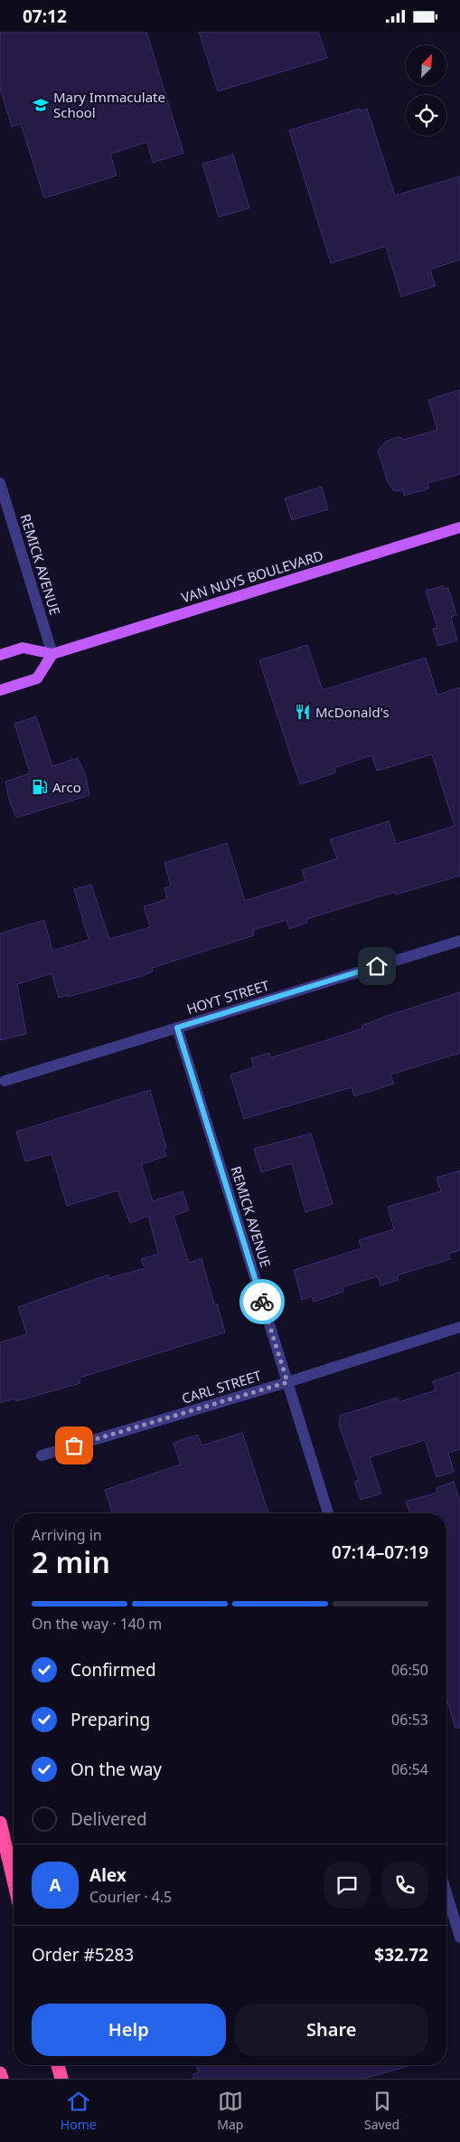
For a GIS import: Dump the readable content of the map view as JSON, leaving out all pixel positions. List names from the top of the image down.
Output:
{
  "streets": {
    "main road": ["VAN NUYS BOULEVARD"],
    "street": ["REMICK AVENUE", "HOYT STREET", "CARL STREET"]
  },
  "crossings": [
    ["REMICK AVENUE", "VAN NUYS BOULEVARD"],
    ["REMICK AVENUE", "HOYT STREET"],
    ["REMICK AVENUE", "CARL STREET"]
  ],
  "places": {
    "school or university": ["Mary Immaculate School"],
    "restaurant": ["McDonald's"],
    "fuel station": ["Arco"]
  },
  "north": "top right",
  "page": {
    "status": "07:12",
    "heading": ["2 min", "Arriving in", "07:14–07:19"],
    "panel": [
      "Alex",
      "Courier · 4.5",
      "Order #5283",
      "$32.72"
    ],
    "bar": "On the way · 140 m",
    "list": [
      ["Confirmed", "06:50"],
      ["Preparing", "06:53"],
      ["On the way", "06:54"],
      "Delivered"
    ],
    "round": "A",
    "buttons": ["Help", "Share"],
    "tabs": ["Home", "Map", "Saved"]
  }
}
